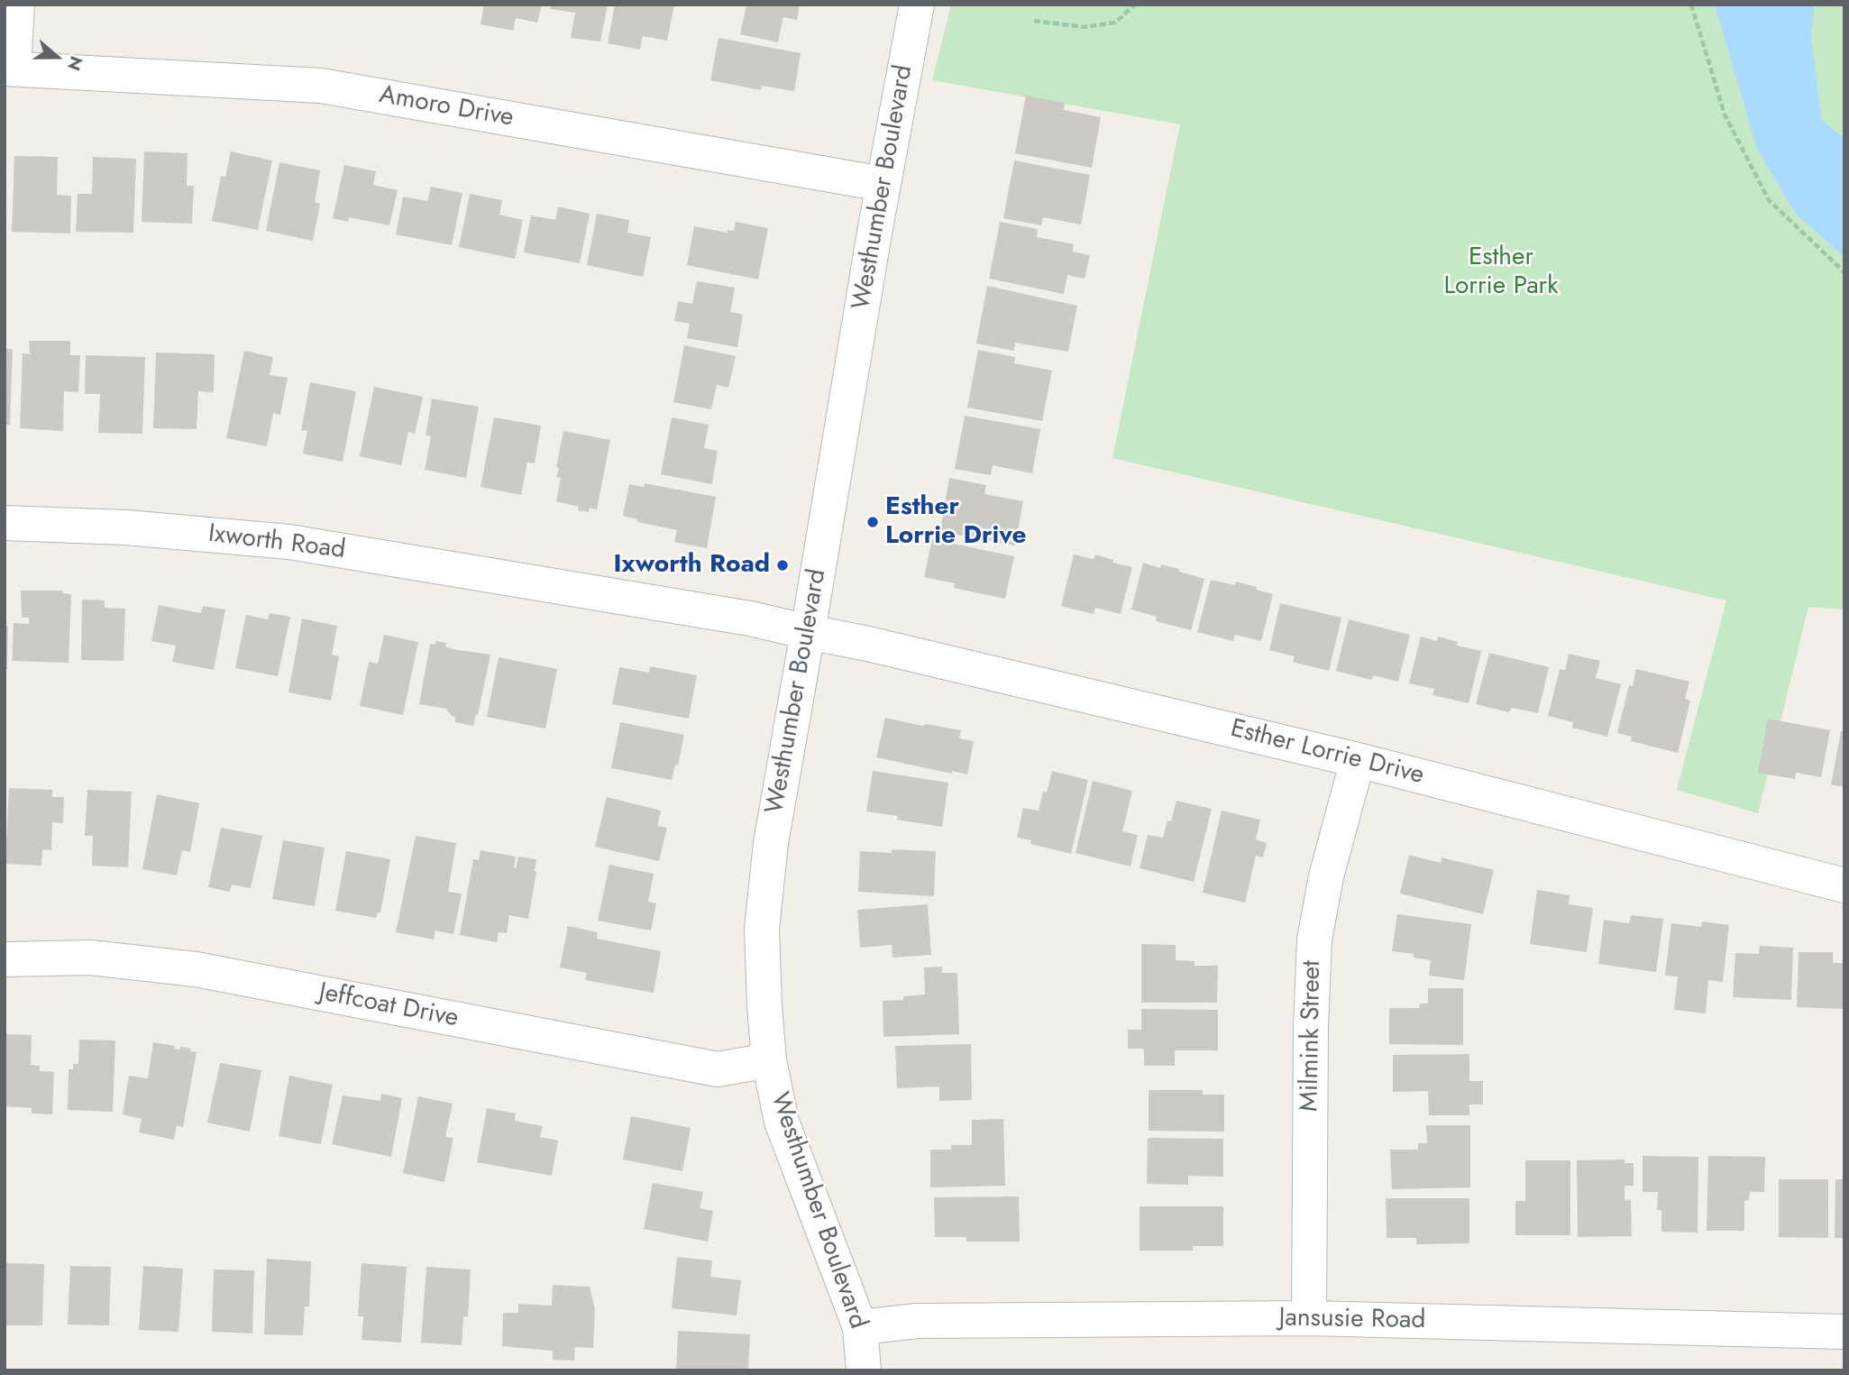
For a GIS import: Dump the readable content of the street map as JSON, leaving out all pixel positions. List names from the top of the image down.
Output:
{
  "streets": {
    "street": [
      "Amoro Drive",
      "Westhumber Boulevard",
      "Ixworth Road",
      "Esther Lorrie Drive",
      "Jeffcoat Drive",
      "Milmink Street",
      "Jansusie Road"
    ]
  },
  "crossings": [
    ["Amoro Drive", "Westhumber Boulevard"],
    ["Westhumber Boulevard", "Ixworth Road"],
    ["Westhumber Boulevard", "Esther Lorrie Drive"],
    ["Westhumber Boulevard", "Jeffcoat Drive"],
    ["Westhumber Boulevard", "Jansusie Road"],
    ["Ixworth Road", "Esther Lorrie Drive"],
    ["Esther Lorrie Drive", "Milmink Street"],
    ["Milmink Street", "Jansusie Road"]
  ],
  "parks": ["Esther Lorrie Park"],
  "places": ["Esther Lorrie Drive", "Ixworth Road"],
  "north": "right"
}
